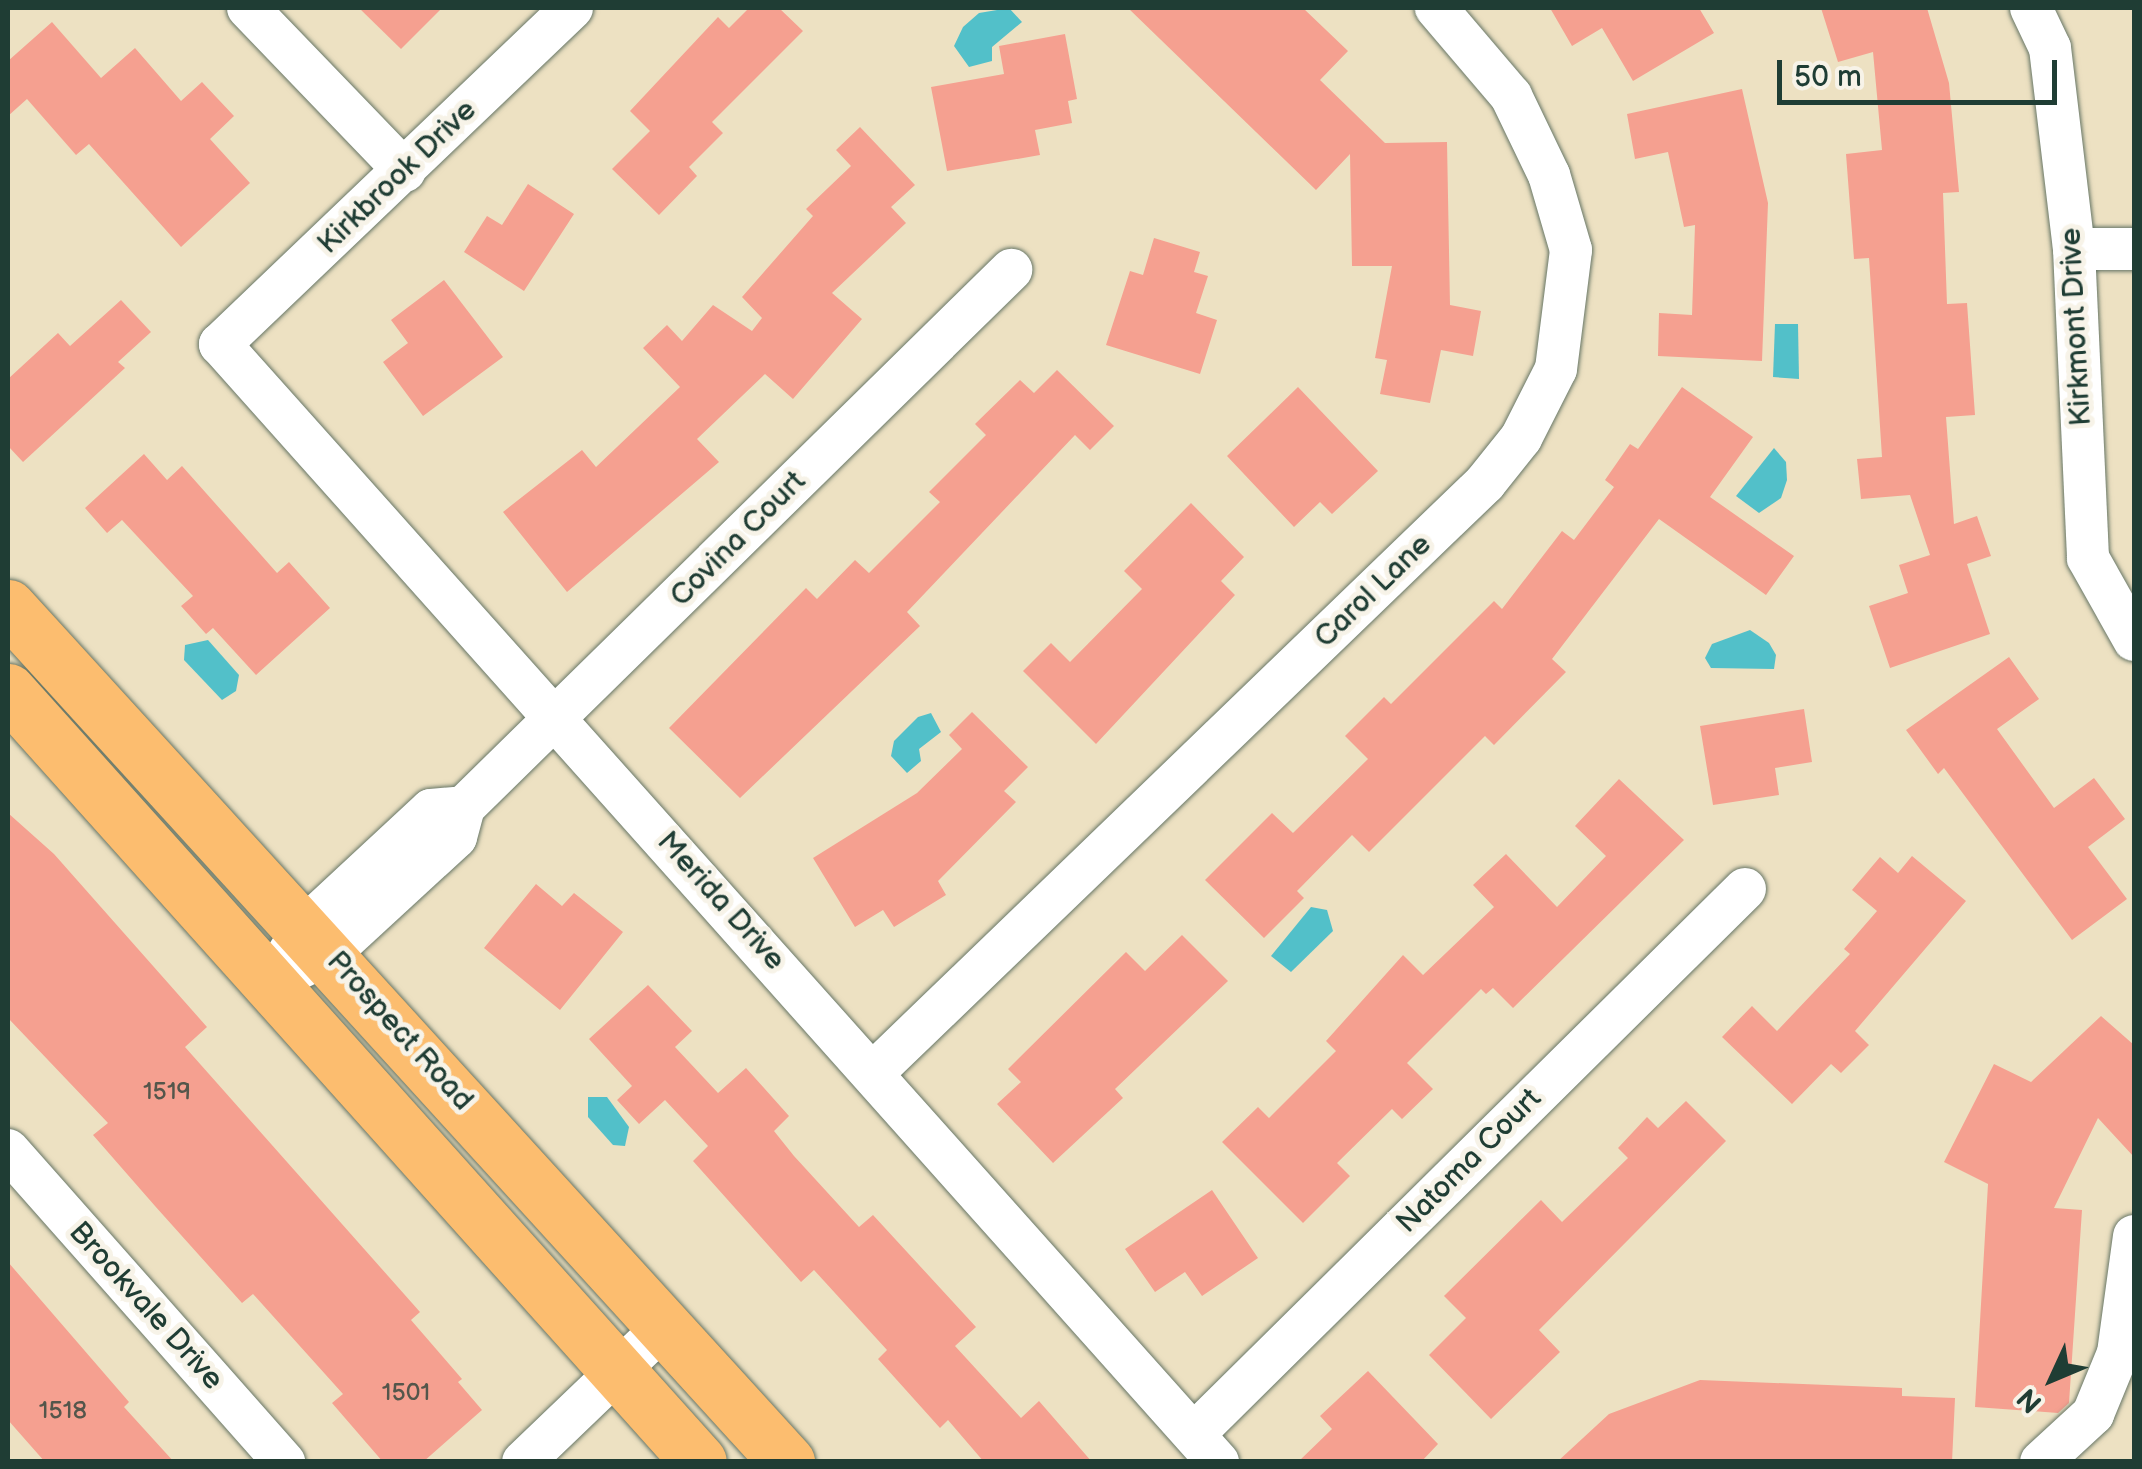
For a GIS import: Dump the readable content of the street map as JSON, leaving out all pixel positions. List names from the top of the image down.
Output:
{
  "streets": {
    "main road": ["Prospect Road"],
    "street": [
      "Kirkbrook Drive",
      "Kirkmont Drive",
      "Covina Court",
      "Carol Lane",
      "Merida Drive",
      "Natoma Court",
      "Brookvale Drive"
    ]
  },
  "crossings": [
    ["Kirkbrook Drive", "Merida Drive"],
    ["Covina Court", "Merida Drive"],
    ["Covina Court", "Prospect Road"],
    ["Carol Lane", "Merida Drive"],
    ["Merida Drive", "Natoma Court"]
  ],
  "house_numbers": ["1519", "1501", "1518"],
  "scale_bar": "50 m",
  "north": "bottom left"
}
